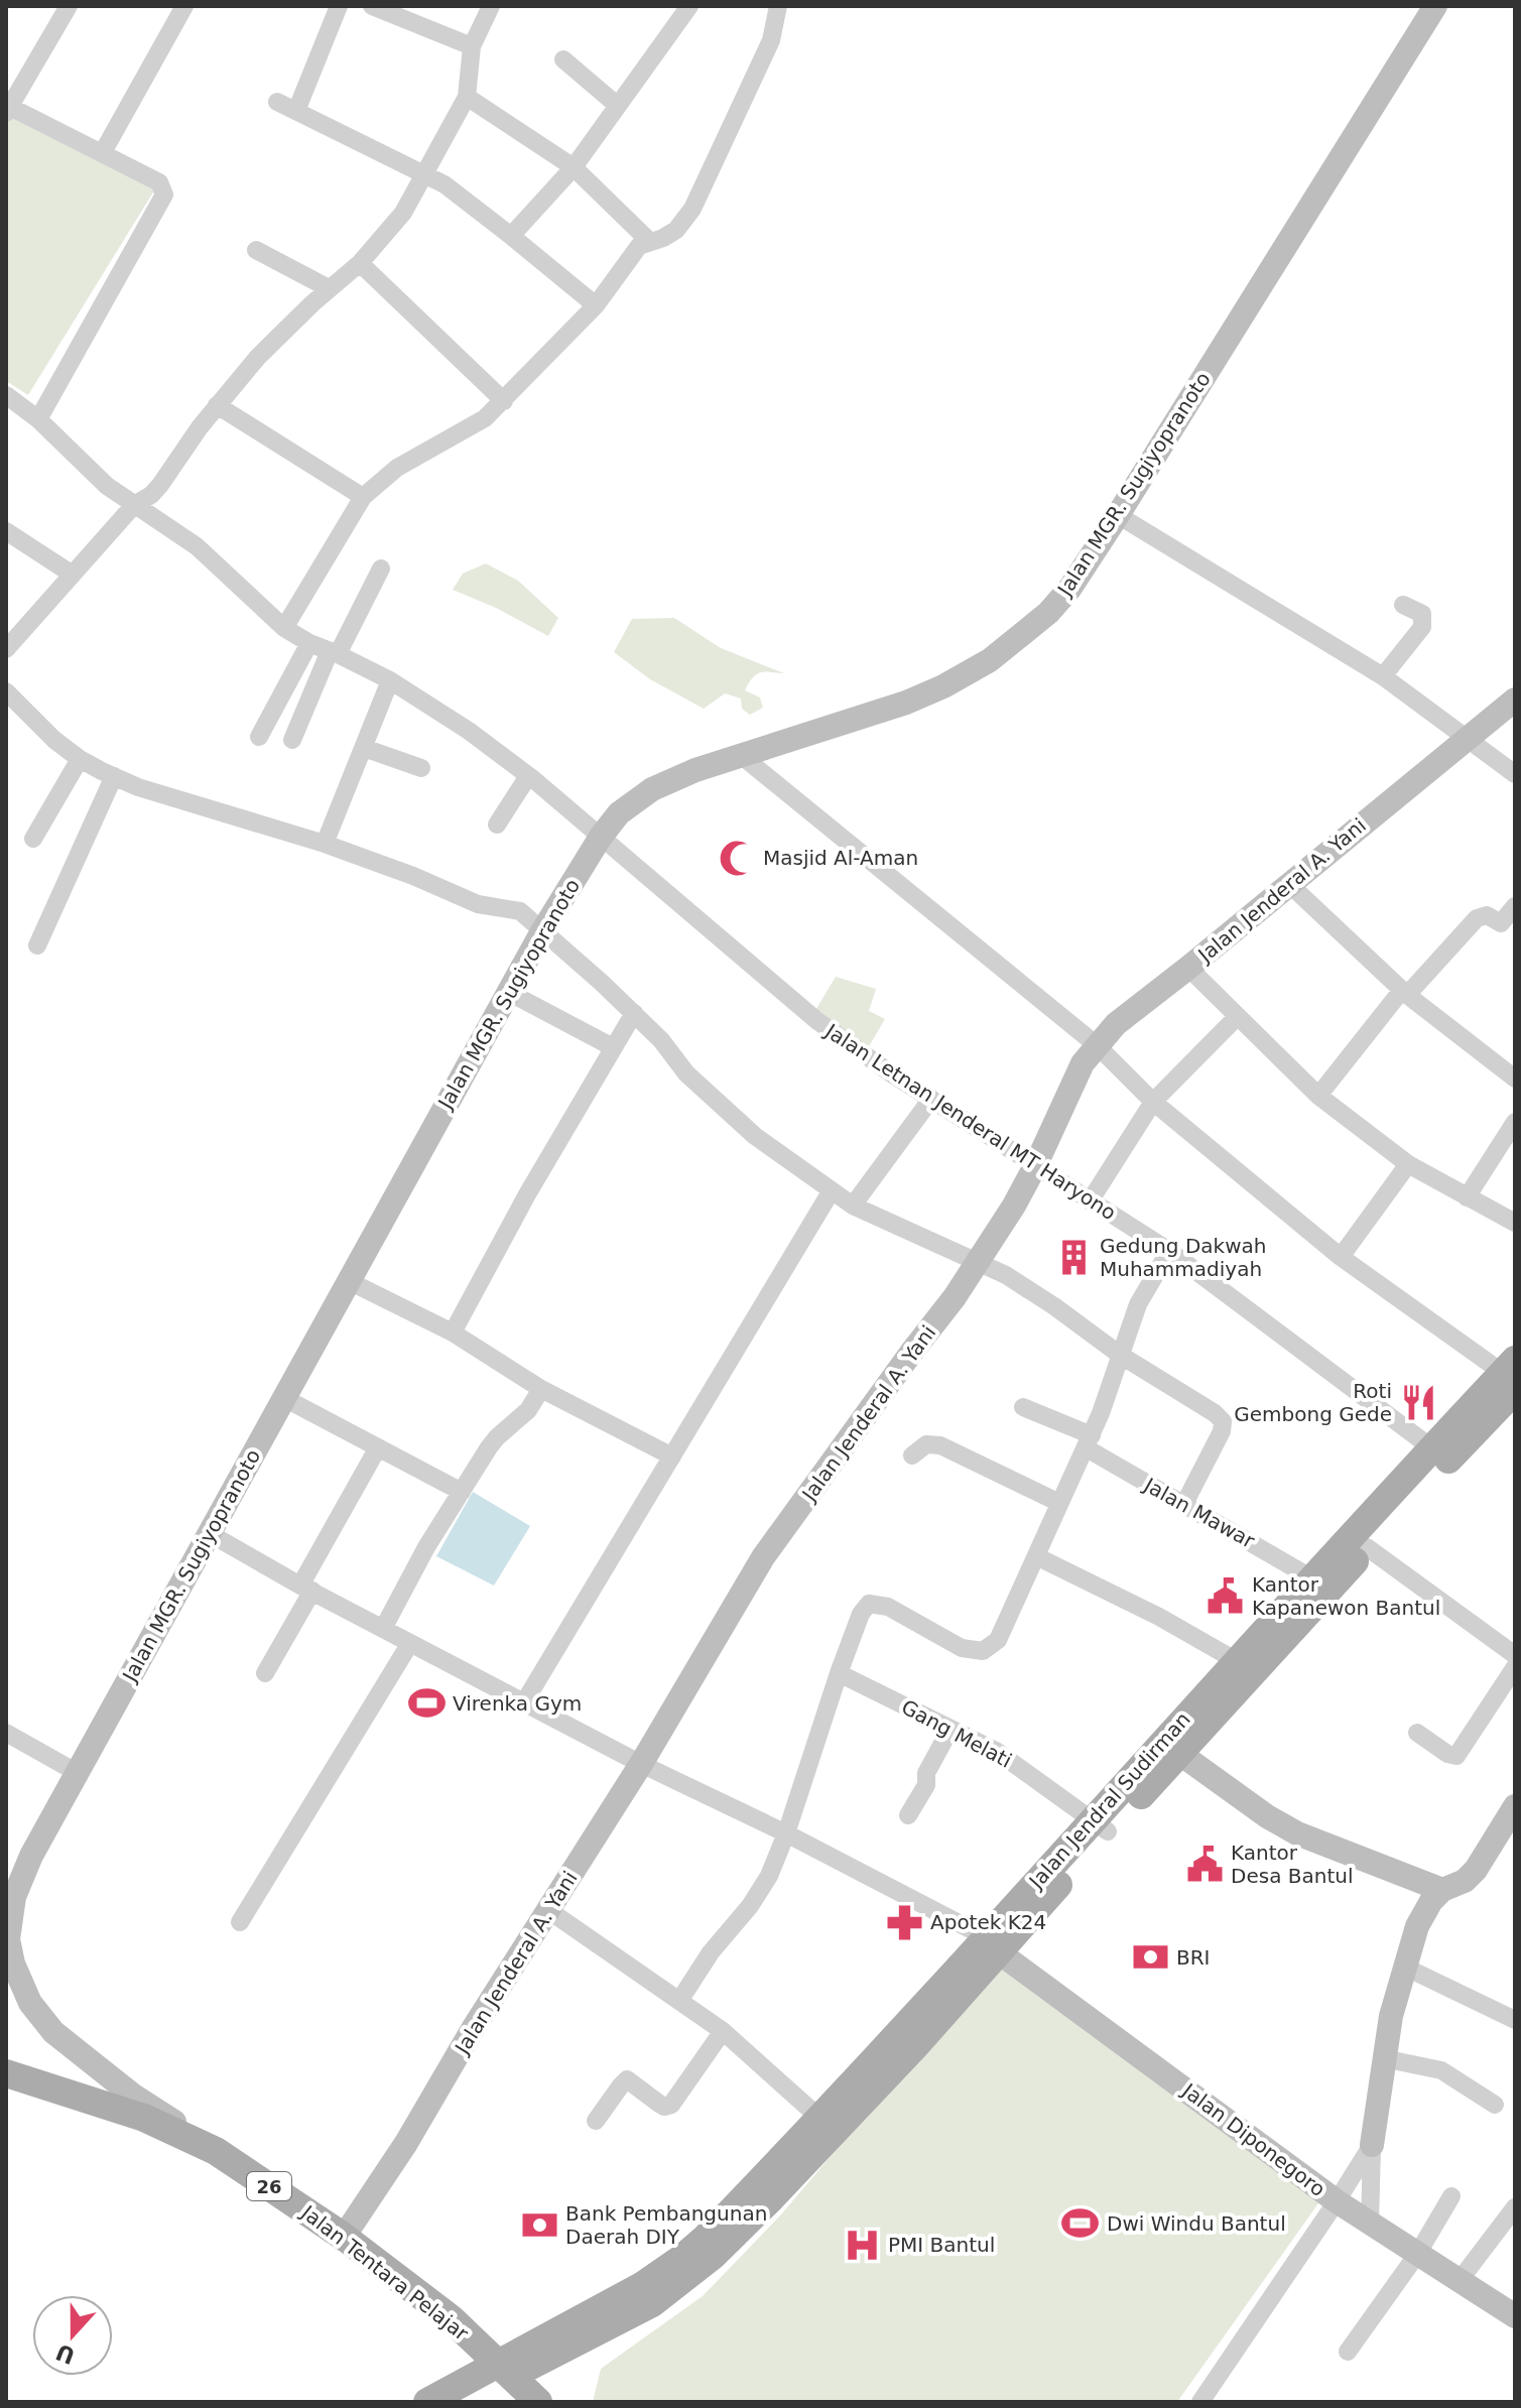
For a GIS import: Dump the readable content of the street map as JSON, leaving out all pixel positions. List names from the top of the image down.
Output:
{
  "streets": {
    "main road": [
      "Jalan MGR. Sugiyopranoto",
      "Jalan Jenderal A. Yani",
      "Jalan Jendral Sudirman",
      "Jalan Diponegoro",
      "26",
      "Jalan Tentara Pelajar"
    ],
    "street": ["Jalan Letnan Jenderal MT Haryono", "Jalan Mawar", "Gang Melati"]
  },
  "crossings": [
    ["Jalan MGR. Sugiyopranoto", "Jalan Letnan Jenderal MT Haryono"],
    ["Jalan MGR. Sugiyopranoto", "Jalan Tentara Pelajar"],
    ["Jalan Jenderal A. Yani", "Jalan Letnan Jenderal MT Haryono"],
    ["Jalan Jenderal A. Yani", "Jalan Tentara Pelajar"],
    ["Jalan Letnan Jenderal MT Haryono", "Jalan Jendral Sudirman"],
    ["Jalan Mawar", "Jalan Jendral Sudirman"],
    ["Gang Melati", "Jalan Jendral Sudirman"],
    ["Jalan Jendral Sudirman", "Jalan Diponegoro"],
    ["Jalan Jendral Sudirman", "Jalan Tentara Pelajar"]
  ],
  "places": {
    "mosque": ["Masjid Al-Aman"],
    "building": ["Gedung Dakwah Muhammadiyah"],
    "restaurant": ["Roti Gembong Gede"],
    "public building": ["Kantor Kapanewon Bantul", "Kantor Desa Bantul"],
    "sports": ["Virenka Gym", "Dwi Windu Bantul"],
    "pharmacy": ["Apotek K24"],
    "bank": ["BRI", "Bank Pembangunan Daerah DIY"],
    "hospital": ["PMI Bantul"]
  },
  "north": "bottom"
}
